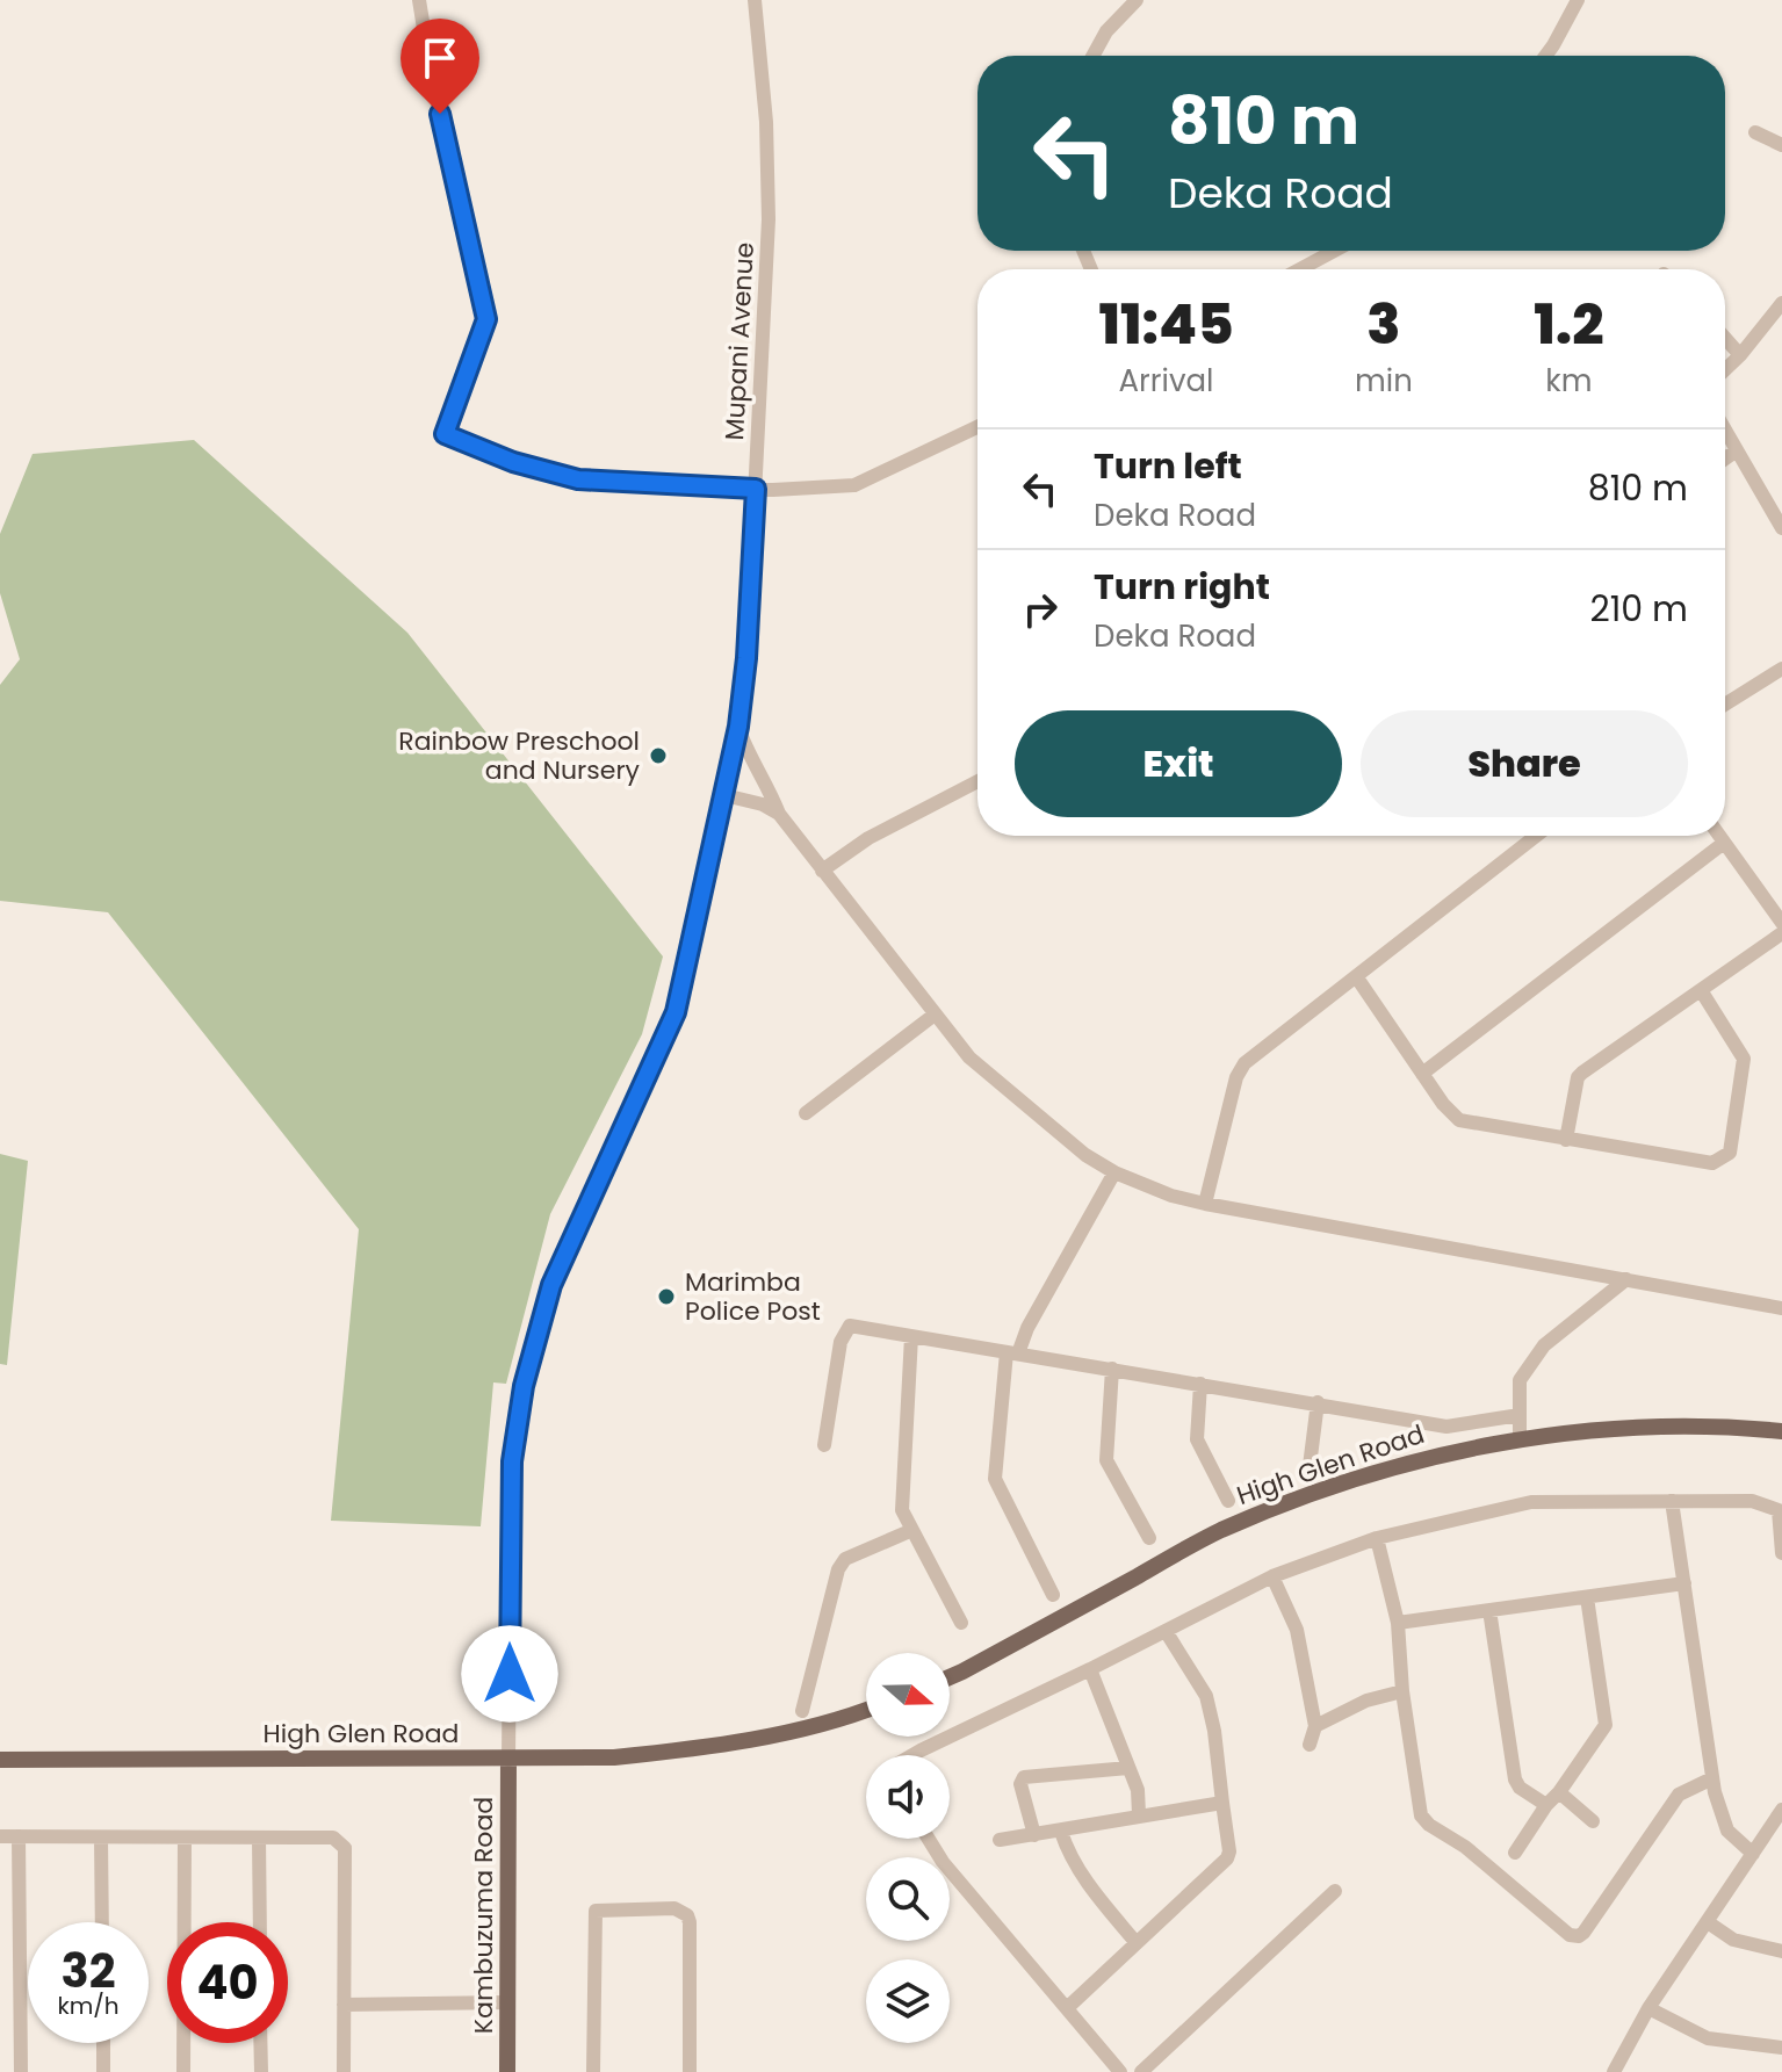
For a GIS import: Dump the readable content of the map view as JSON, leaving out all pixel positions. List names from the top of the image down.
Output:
{
  "streets": {
    "main road": ["High Glen Road", "Kambuzuma Road"],
    "street": ["Mupani Avenue"]
  },
  "crossings": [
    ["Mupani Avenue", "High Glen Road"],
    ["Mupani Avenue", "Kambuzuma Road"],
    ["High Glen Road", "Kambuzuma Road"]
  ],
  "places": ["Rainbow Preschool and Nursery", "Marimba Police Post"],
  "north": "right",
  "page": {
    "turn": ["810 m", "Deka Road"],
    "eta": [
      "11:45",
      "Arrival",
      "3",
      "min",
      "1.2",
      "km"
    ],
    "list": [
      {
        "name": "Turn left",
        "note": "Deka Road",
        "value": "810 m"
      },
      {
        "name": "Turn right",
        "note": "Deka Road",
        "value": "210 m"
      }
    ],
    "buttons": ["Exit", "Share"],
    "speed": "32 km/h",
    "limit": "40"
  }
}
